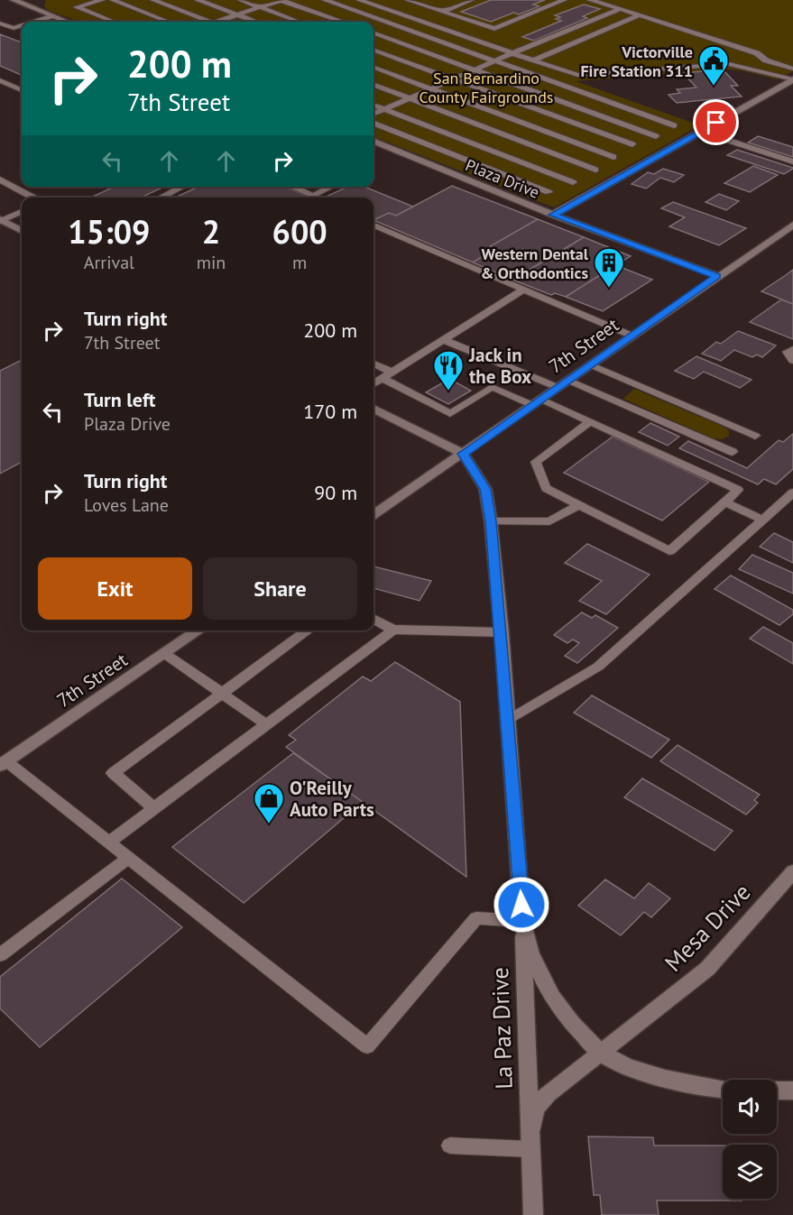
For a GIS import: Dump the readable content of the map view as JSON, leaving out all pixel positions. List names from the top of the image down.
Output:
{
  "streets": {
    "main road": [
      "Plaza Drive",
      "7th Street",
      "Mesa Drive",
      "La Paz Drive"
    ]
  },
  "crossings": [
    ["Plaza Drive", "7th Street"],
    ["7th Street", "La Paz Drive"],
    ["Mesa Drive", "La Paz Drive"]
  ],
  "parks": ["San Bernardino County Fairgrounds"],
  "places": {
    "public building": ["Victorville Fire Station 311"],
    "building": ["Western Dental & Orthodontics"],
    "restaurant": ["Jack in the Box"],
    "shop": ["O'Reilly Auto Parts"]
  },
  "page": {
    "turn": ["200 m", "7th Street"],
    "eta": [
      "15:09",
      "Arrival",
      "2",
      "min",
      "600",
      "m"
    ],
    "list": [
      {
        "name": "Turn right",
        "note": "7th Street",
        "value": "200 m"
      },
      {
        "name": "Turn left",
        "note": "Plaza Drive",
        "value": "170 m"
      },
      {
        "name": "Turn right",
        "note": "Loves Lane",
        "value": "90 m"
      }
    ],
    "buttons": ["Exit", "Share"]
  }
}
